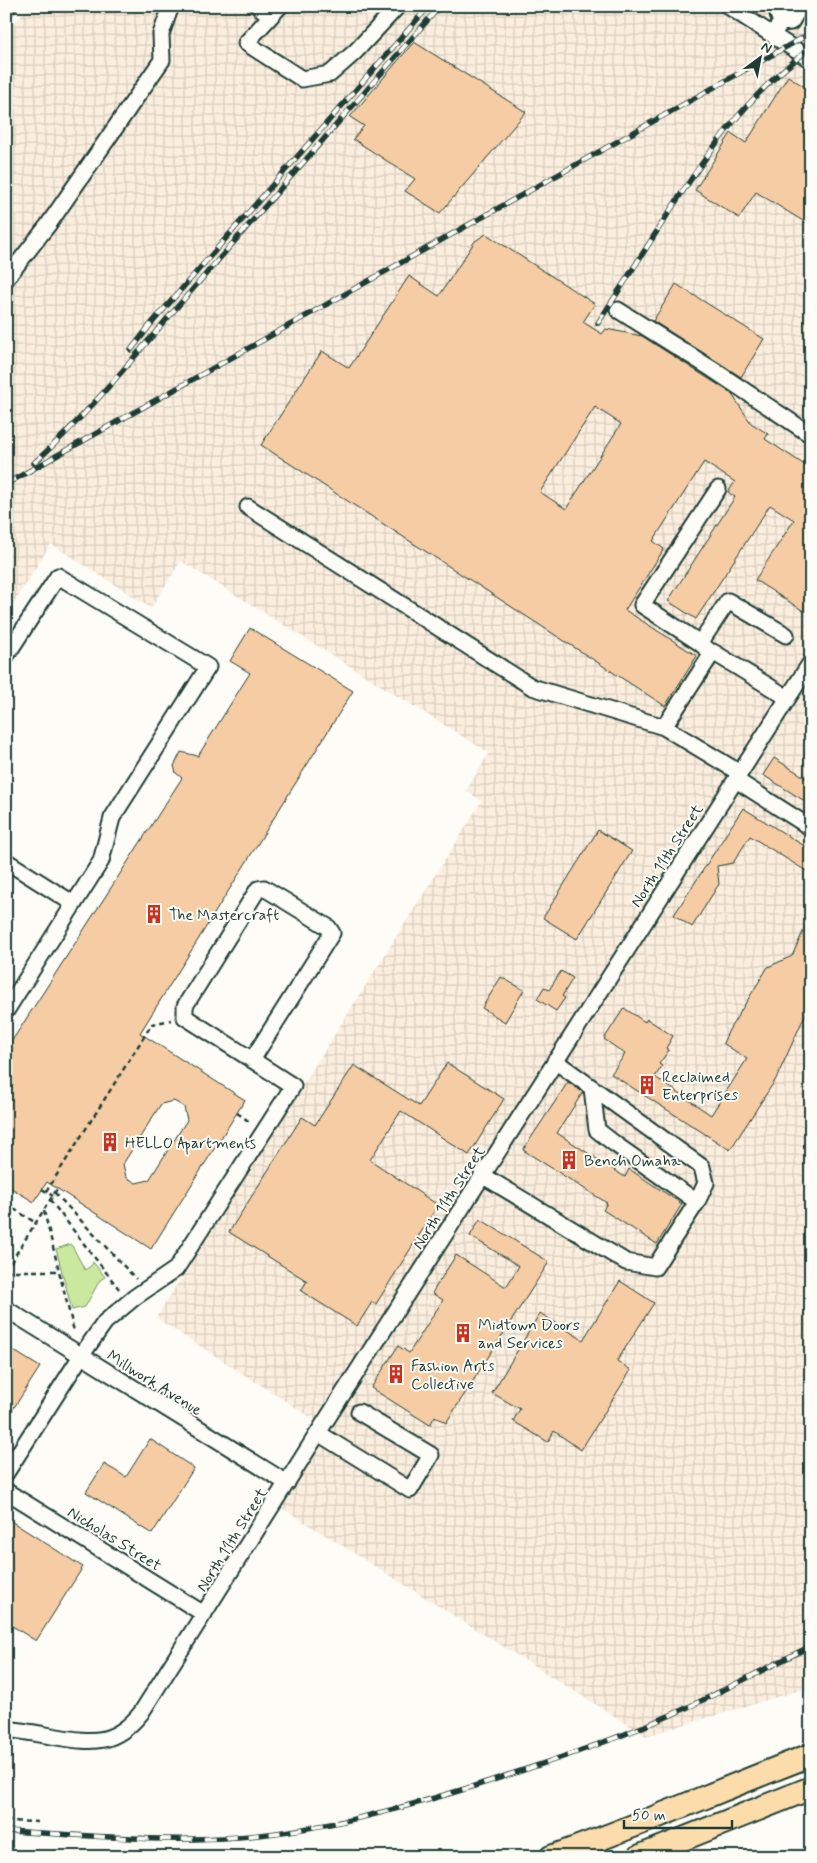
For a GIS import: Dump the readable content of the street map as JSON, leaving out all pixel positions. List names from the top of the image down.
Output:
{
  "streets": {
    "street": ["North 11th Street", "Millwork Avenue", "Nicholas Street"]
  },
  "crossings": [
    ["North 11th Street", "Millwork Avenue"],
    ["North 11th Street", "Nicholas Street"]
  ],
  "places": {
    "building": [
      "The Mastercraft",
      "Reclaimed Enterprises",
      "HELLO Apartments",
      "Bench Omaha",
      "Midtown Doors and Services",
      "Fashion Arts Collective"
    ]
  },
  "scale_bar": "50 m",
  "north": "top right"
}
